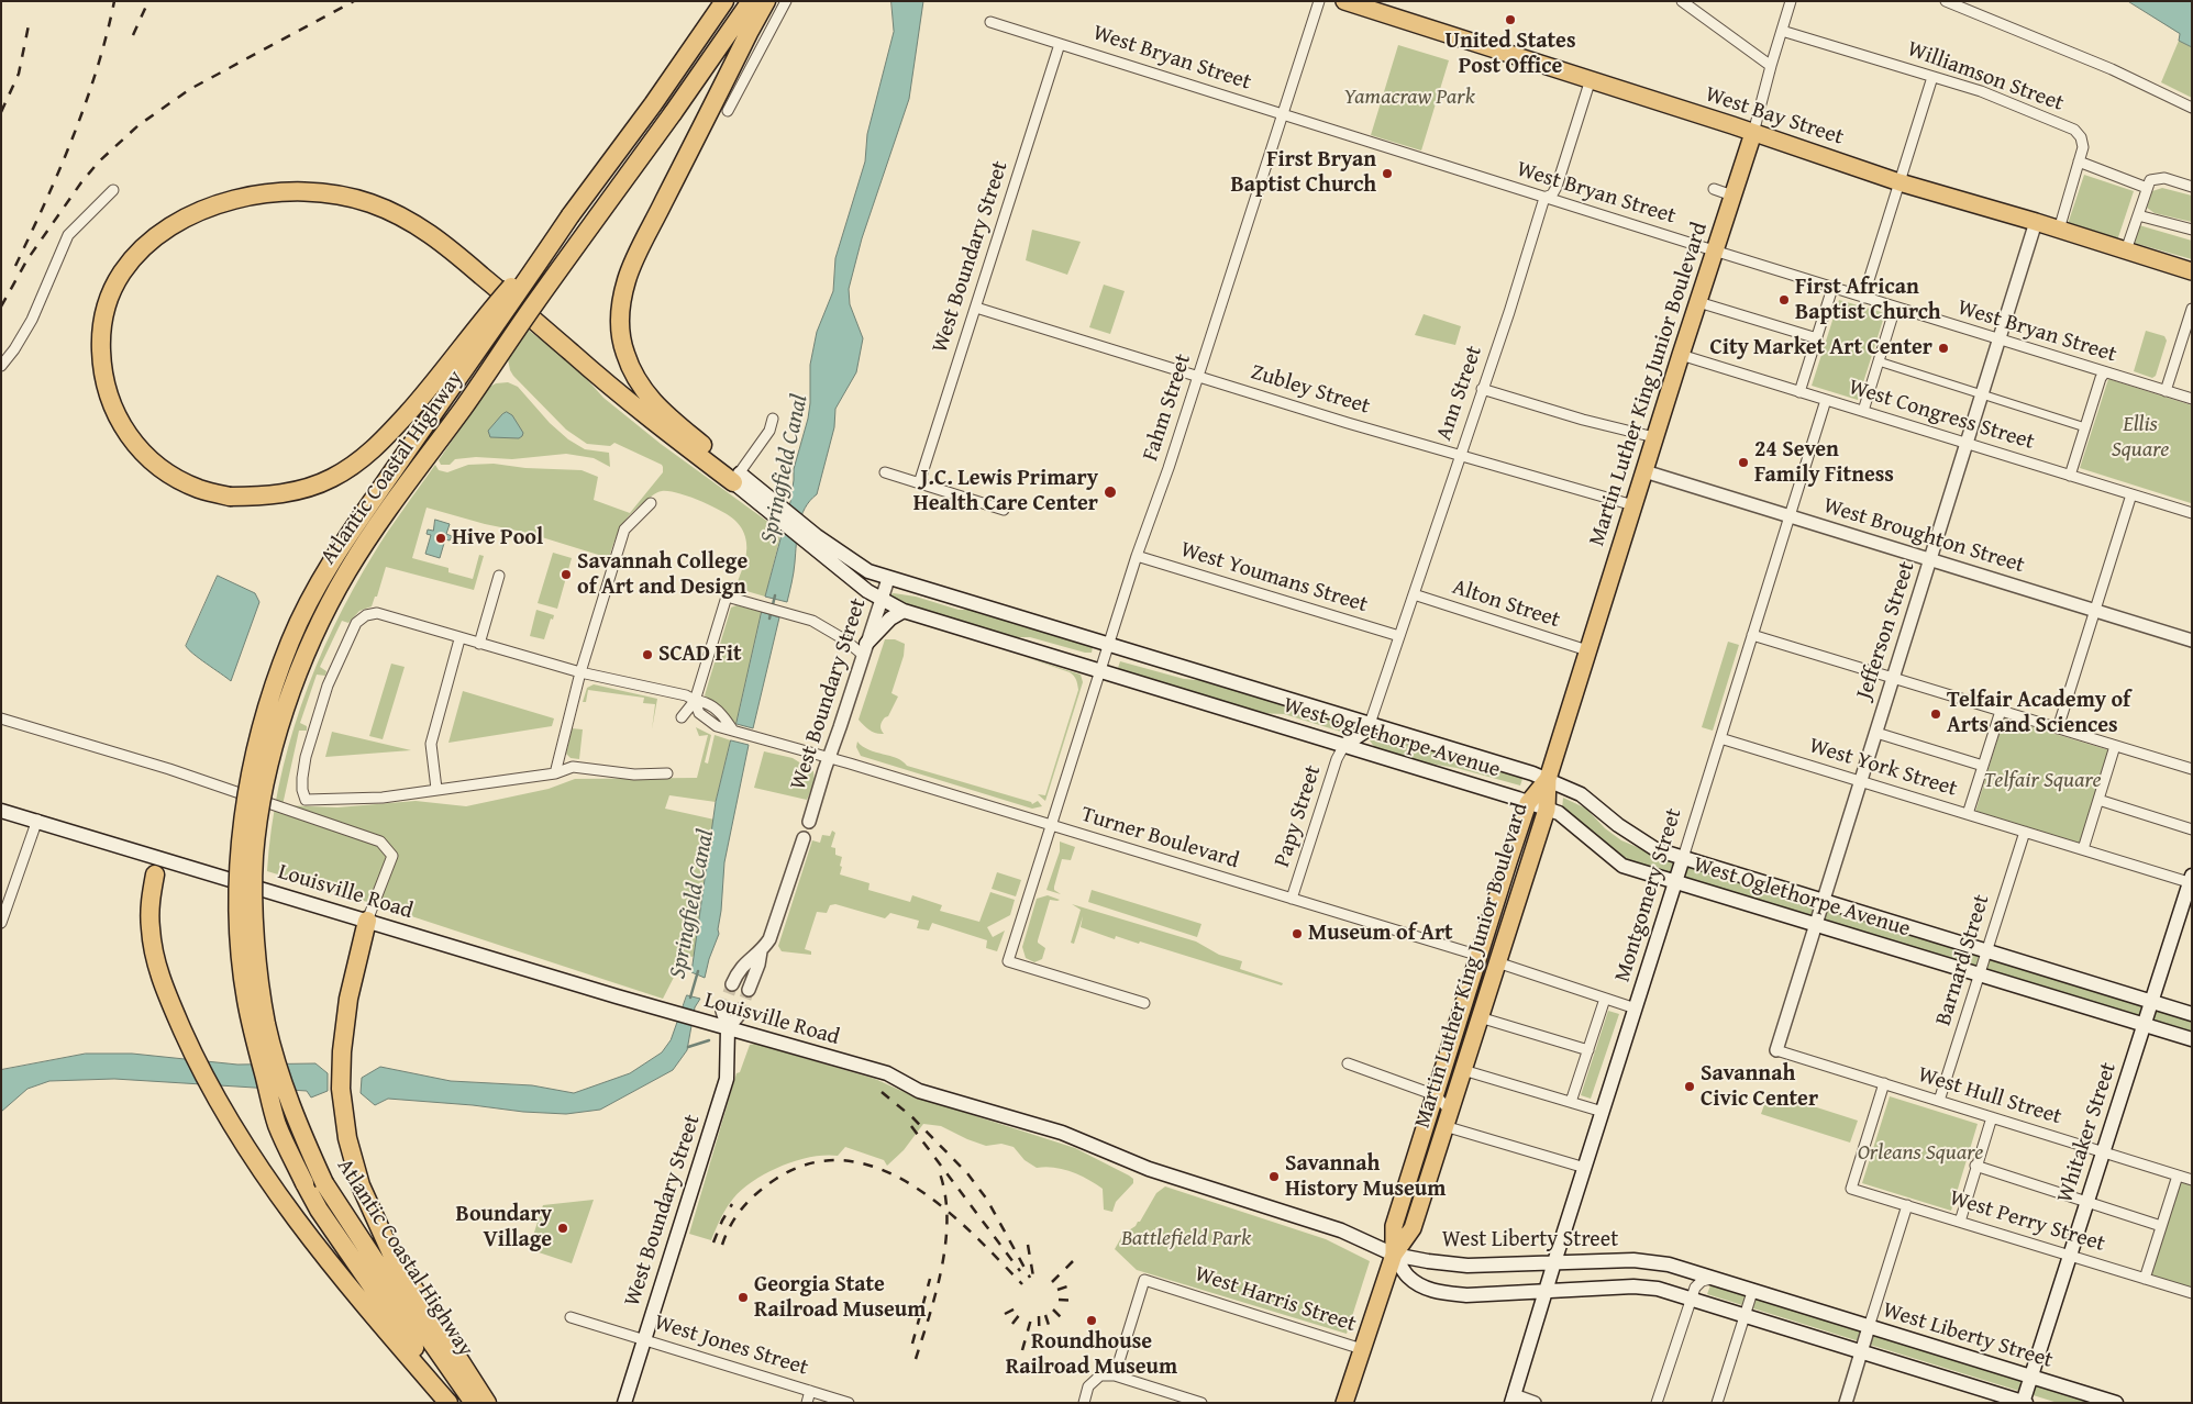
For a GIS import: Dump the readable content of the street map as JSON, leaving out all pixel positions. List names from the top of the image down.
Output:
{
  "streets": {
    "highway": ["Atlantic Coastal Highway"],
    "main road": [
      "West Bay Street",
      "West Boundary Street",
      "Martin Luther King Junior Boulevard",
      "West Oglethorpe Avenue",
      "Louisville Road",
      "Montgomery Street",
      "Whitaker Street",
      "West Liberty Street"
    ],
    "street": [
      "West Bryan Street",
      "Williamson Street",
      "Zubley Street",
      "Ann Street",
      "Fahm Street",
      "West Congress Street",
      "West Broughton Street",
      "West Youmans Street",
      "Alton Street",
      "Jefferson Street",
      "West York Street",
      "Papy Street",
      "Turner Boulevard",
      "Barnard Street",
      "West Hull Street",
      "West Perry Street",
      "West Harris Street",
      "West Jones Street"
    ]
  },
  "crossings": [
    ["West Bryan Street", "West Boundary Street"],
    ["West Bryan Street", "Martin Luther King Junior Boulevard"],
    ["West Bryan Street", "Ann Street"],
    ["West Bryan Street", "Fahm Street"],
    ["West Bryan Street", "Jefferson Street"],
    ["Williamson Street", "West Bay Street"],
    ["Williamson Street", "Martin Luther King Junior Boulevard"],
    ["West Bay Street", "Martin Luther King Junior Boulevard"],
    ["West Bay Street", "Ann Street"],
    ["West Bay Street", "Jefferson Street"],
    ["West Boundary Street", "Zubley Street"],
    ["West Boundary Street", "West Oglethorpe Avenue"],
    ["West Boundary Street", "Turner Boulevard"],
    ["West Boundary Street", "Louisville Road"],
    ["West Boundary Street", "West Jones Street"],
    ["Martin Luther King Junior Boulevard", "Zubley Street"],
    ["Martin Luther King Junior Boulevard", "West Congress Street"],
    ["Martin Luther King Junior Boulevard", "West Broughton Street"],
    ["Martin Luther King Junior Boulevard", "Alton Street"],
    ["Martin Luther King Junior Boulevard", "West Oglethorpe Avenue"],
    ["Martin Luther King Junior Boulevard", "Turner Boulevard"],
    ["Martin Luther King Junior Boulevard", "Louisville Road"],
    ["Martin Luther King Junior Boulevard", "West Liberty Street"],
    ["Martin Luther King Junior Boulevard", "West Harris Street"],
    ["Zubley Street", "Ann Street"],
    ["Zubley Street", "Fahm Street"],
    ["Ann Street", "West Youmans Street"],
    ["Ann Street", "Alton Street"],
    ["Ann Street", "West Oglethorpe Avenue"],
    ["Fahm Street", "West Youmans Street"],
    ["Fahm Street", "West Oglethorpe Avenue"],
    ["Fahm Street", "Turner Boulevard"],
    ["West Congress Street", "Jefferson Street"],
    ["West Congress Street", "Montgomery Street"],
    ["West Broughton Street", "Jefferson Street"],
    ["West Broughton Street", "Montgomery Street"],
    ["Jefferson Street", "West Oglethorpe Avenue"],
    ["Jefferson Street", "West York Street"],
    ["Jefferson Street", "West Hull Street"],
    ["West Oglethorpe Avenue", "Papy Street"],
    ["West Oglethorpe Avenue", "Montgomery Street"],
    ["West Oglethorpe Avenue", "Barnard Street"],
    ["West Oglethorpe Avenue", "Whitaker Street"],
    ["West York Street", "Montgomery Street"],
    ["West York Street", "Barnard Street"],
    ["West York Street", "Whitaker Street"],
    ["Papy Street", "Turner Boulevard"],
    ["Louisville Road", "West Liberty Street"],
    ["Montgomery Street", "West Liberty Street"],
    ["Barnard Street", "West Hull Street"],
    ["West Hull Street", "Whitaker Street"],
    ["West Hull Street", "West Perry Street"],
    ["Whitaker Street", "West Perry Street"],
    ["Whitaker Street", "West Liberty Street"]
  ],
  "water": ["Springfield Canal"],
  "parks": [
    "Yamacraw Park",
    "Ellis Square",
    "Telfair Square",
    "Orleans Square",
    "Battlefield Park"
  ],
  "places": [
    "United States Post Office",
    "First Bryan Baptist Church",
    "First African Baptist Church",
    "City Market Art Center",
    "24 Seven Family Fitness",
    "J.C. Lewis Primary Health Care Center",
    "Hive Pool",
    "Savannah College of Art and Design",
    "SCAD Fit",
    "Telfair Academy of Arts and Sciences",
    "Museum of Art",
    "Savannah Civic Center",
    "Savannah History Museum",
    "Boundary Village",
    "Georgia State Railroad Museum",
    "Roundhouse Railroad Museum"
  ]
}
